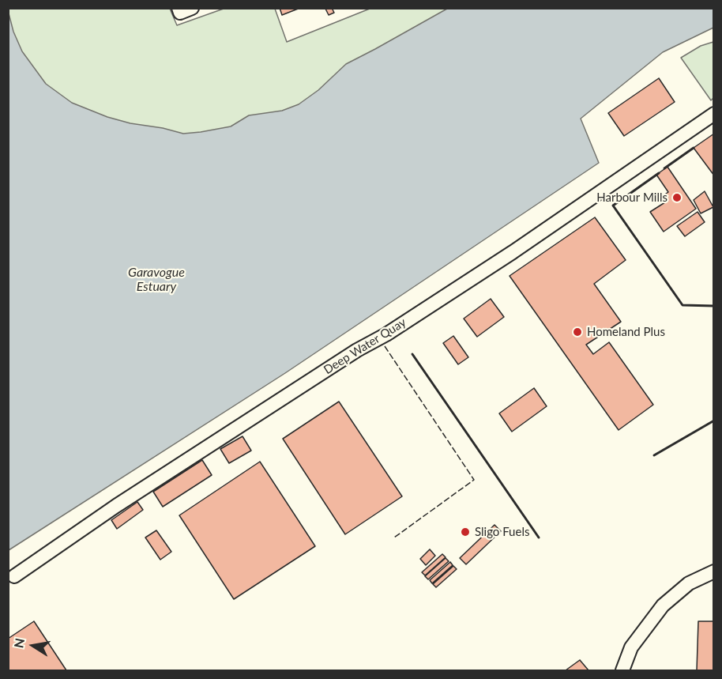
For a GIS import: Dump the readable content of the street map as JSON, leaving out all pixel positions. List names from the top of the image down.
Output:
{
  "streets": {
    "street": ["Deep Water Quay"]
  },
  "water": ["Garavogue Estuary"],
  "places": ["Harbour Mills", "Homeland Plus", "Sligo Fuels"],
  "north": "left"
}
